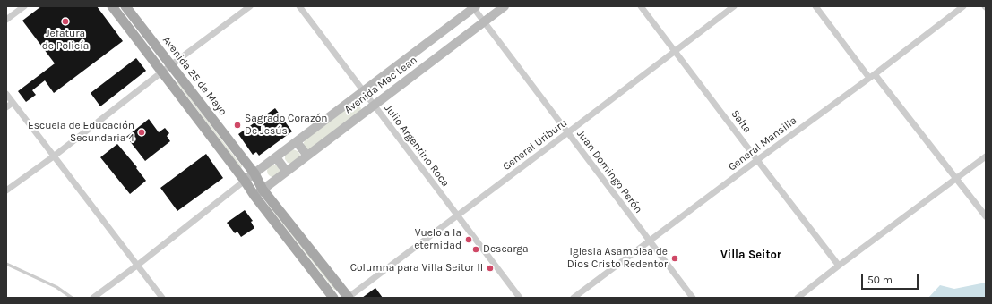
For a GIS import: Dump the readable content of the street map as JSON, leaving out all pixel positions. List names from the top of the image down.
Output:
{
  "streets": {
    "main road": ["Avenida 25 de Mayo", "Avenida Mac Lean"],
    "street": [
      "Salta",
      "General Mansilla",
      "General Uriburu",
      "Julio Argentino Roca",
      "Juan Domingo Perón"
    ]
  },
  "crossings": [
    ["Avenida 25 de Mayo", "Avenida Mac Lean"],
    ["Avenida 25 de Mayo", "General Uriburu"],
    ["Avenida Mac Lean", "Julio Argentino Roca"],
    ["Avenida Mac Lean", "Juan Domingo Perón"],
    ["Salta", "General Mansilla"],
    ["Salta", "General Uriburu"],
    ["General Mansilla", "Juan Domingo Perón"],
    ["General Uriburu", "Julio Argentino Roca"],
    ["General Uriburu", "Juan Domingo Perón"]
  ],
  "districts": ["Villa Seitor"],
  "places": [
    "Jefatura de Policía",
    "Sagrado Corazón De Jesús",
    "Escuela de Educación Secundaria 4",
    "Vuelo a la eternidad",
    "Descarga",
    "Iglesia Asamblea de Dios Cristo Redentor",
    "Columna para Villa Seitor II"
  ],
  "scale_bar": "50 m"
}
